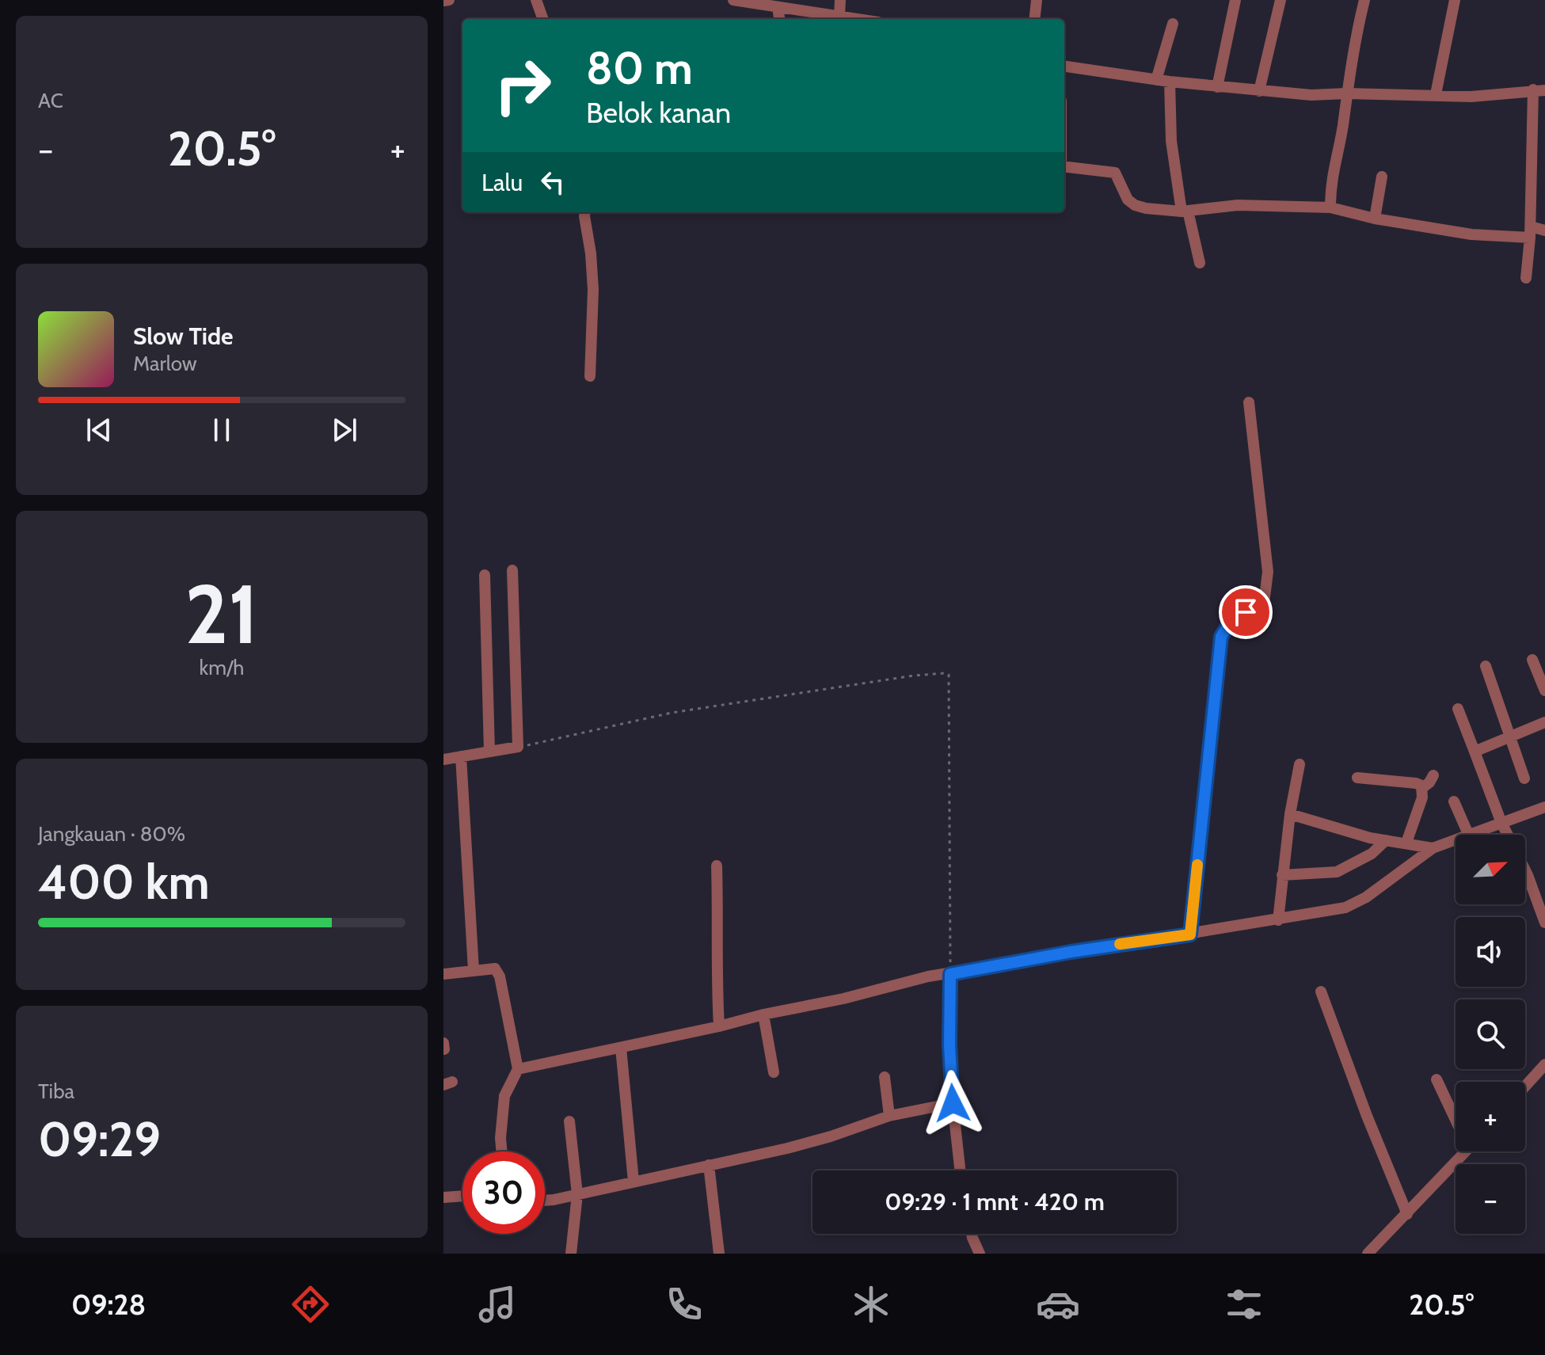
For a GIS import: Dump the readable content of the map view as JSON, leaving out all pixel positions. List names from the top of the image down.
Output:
{
  "north": "top right",
  "page": {
    "tile": [
      "AC",
      ["21", "km/h"],
      ["Jangkauan · 80%", "400 km"],
      ["Tiba", "09:29"]
    ],
    "turn": ["80 m", "Belok kanan"],
    "heat": ["−", "20.5°", "+"],
    "then": "Lalu",
    "song": ["Slow Tide", "Marlow"],
    "map_buttons": ["+", "−"],
    "limit": "30",
    "trip": "09:29 · 1 mnt · 420 m",
    "tabs": ["09:28", "20.5°"]
  }
}
